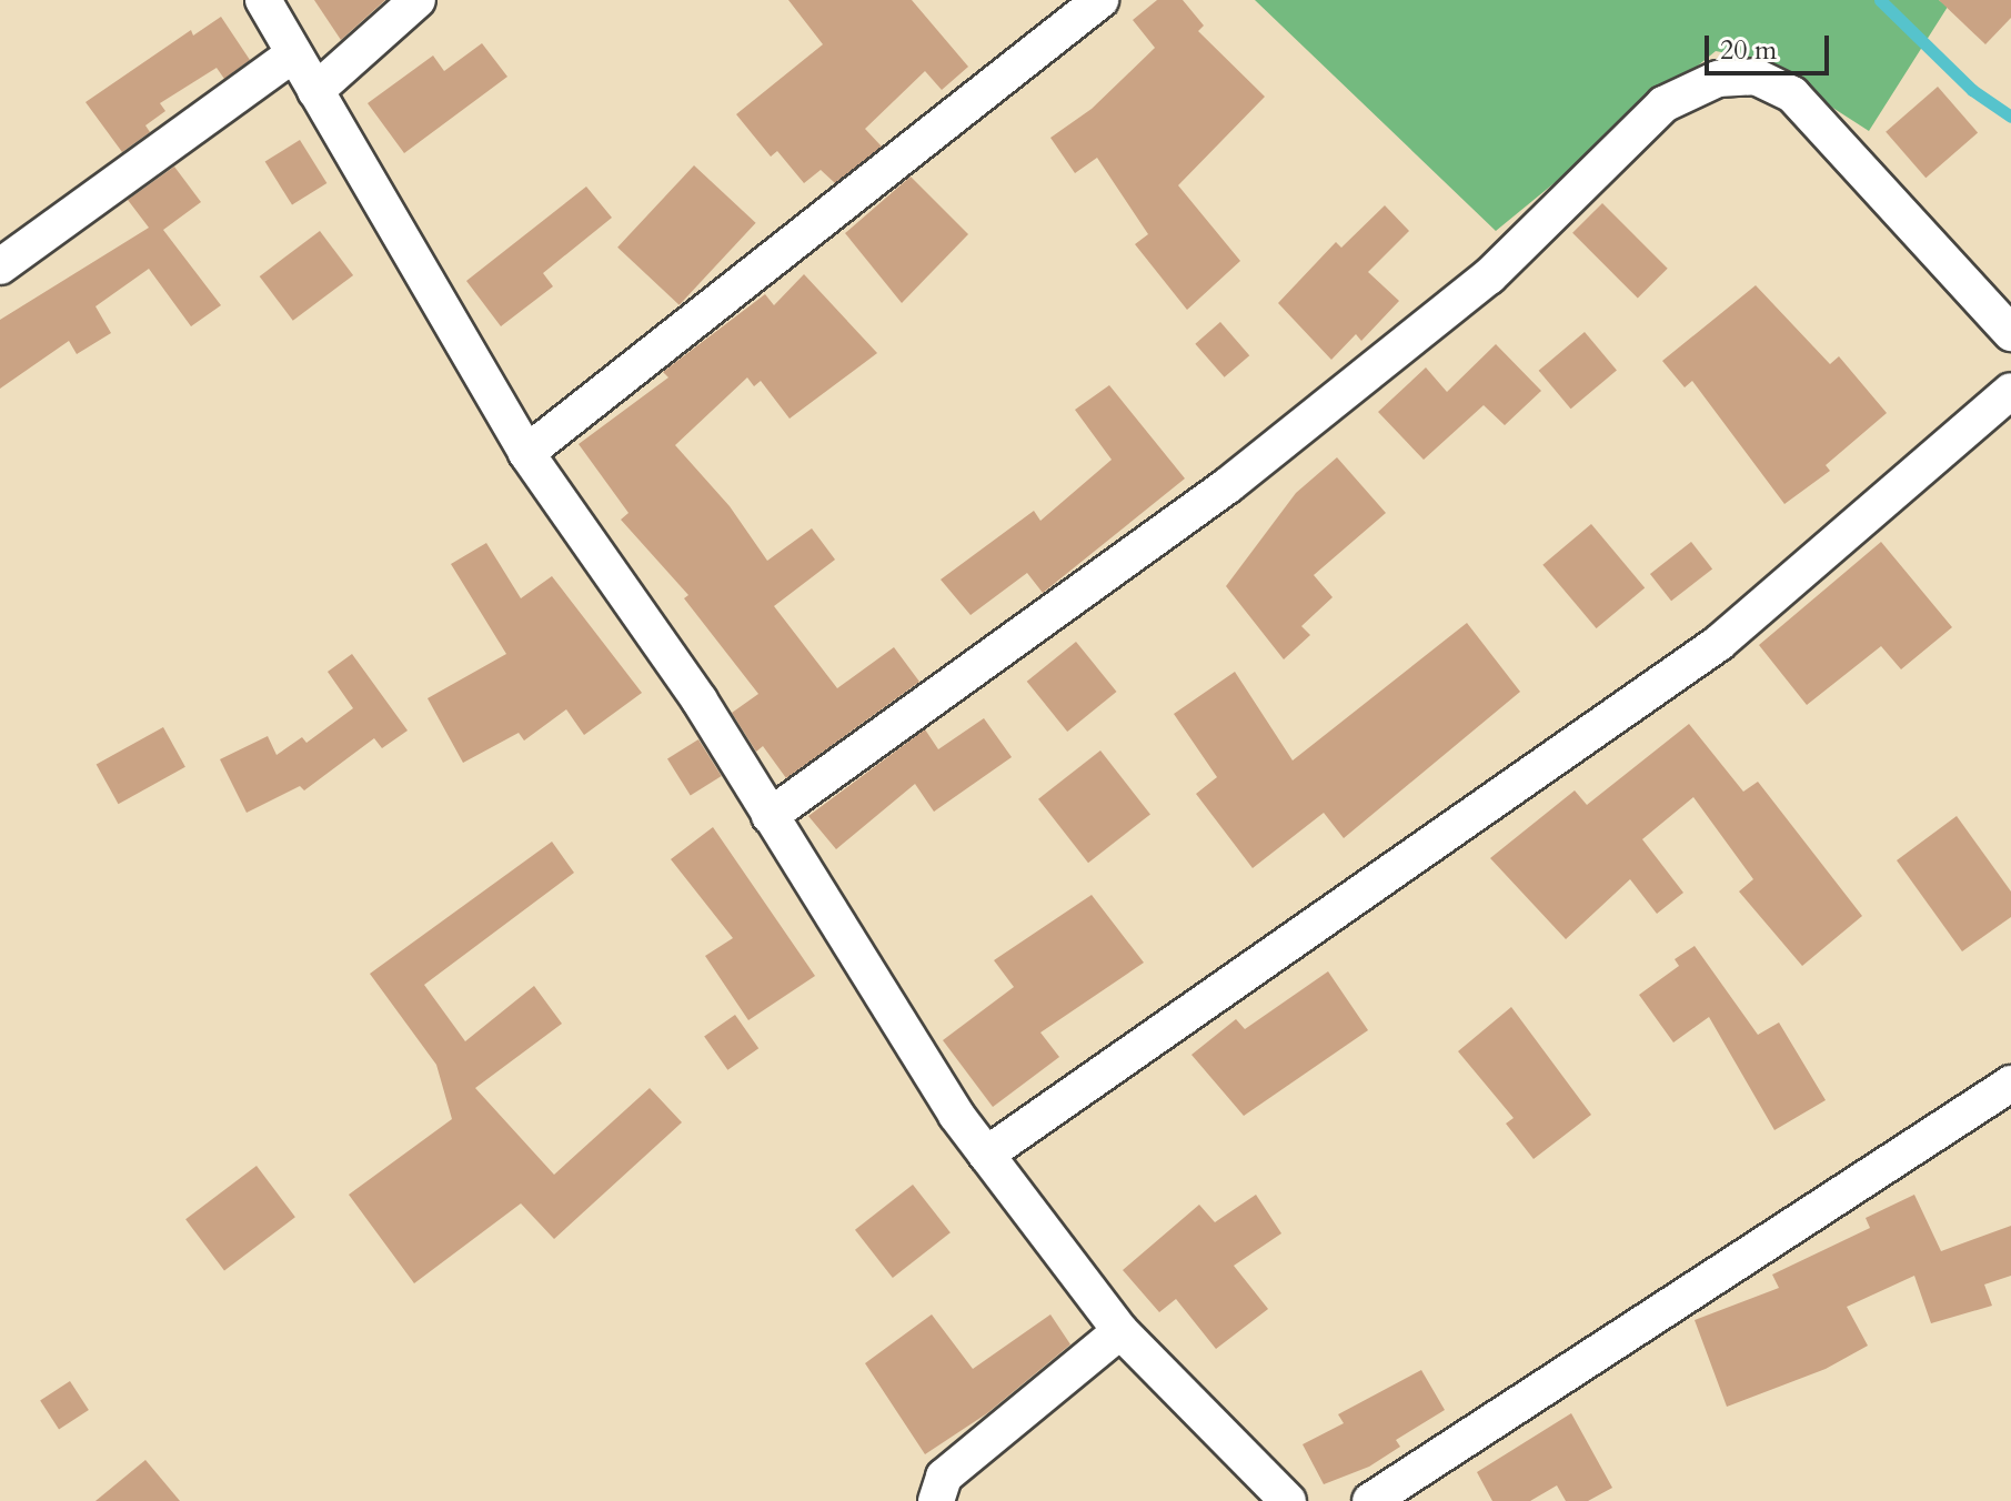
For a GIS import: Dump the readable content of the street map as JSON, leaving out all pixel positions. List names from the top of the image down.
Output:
{
  "scale_bar": "20 m"
}
